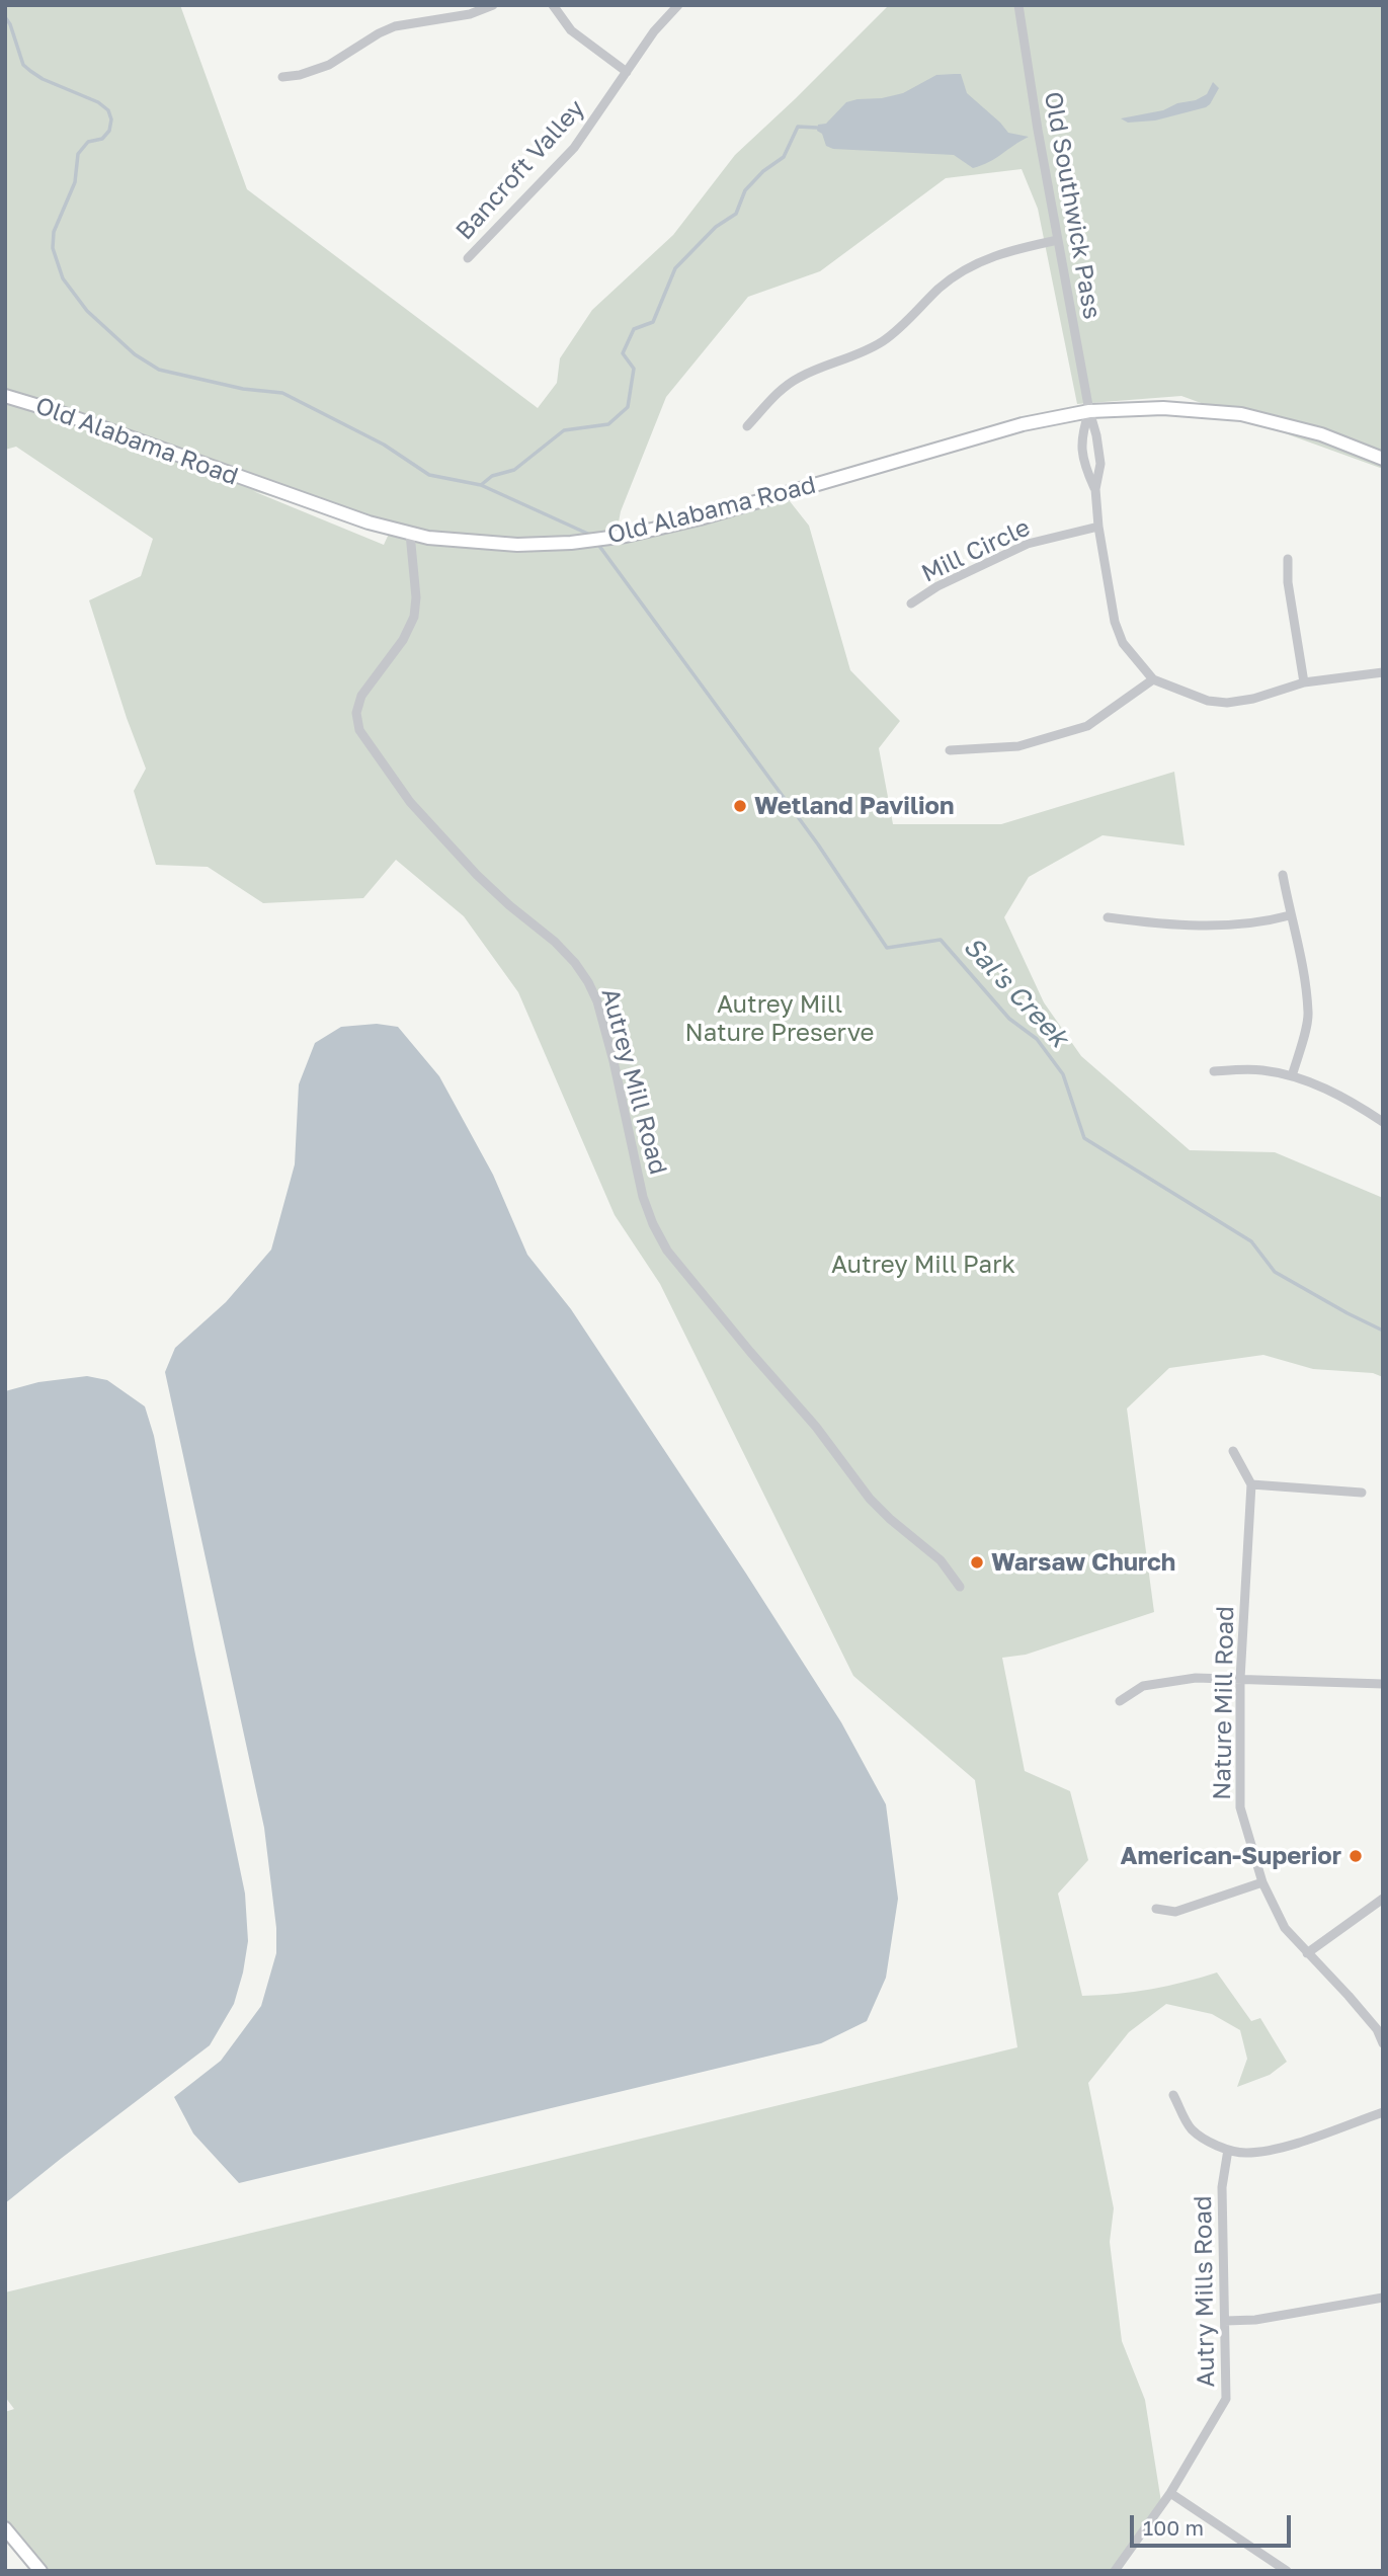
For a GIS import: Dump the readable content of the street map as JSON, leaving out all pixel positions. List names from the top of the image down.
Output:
{
  "streets": {
    "main road": ["Old Alabama Road"],
    "street": [
      "Bancroft Valley",
      "Old Southwick Pass",
      "Mill Circle",
      "Autrey Mill Road",
      "Nature Mill Road",
      "Autry Mills Road"
    ]
  },
  "crossings": [
    ["Old Southwick Pass", "Old Alabama Road"],
    ["Old Alabama Road", "Autrey Mill Road"]
  ],
  "water": ["Sal's Creek"],
  "parks": ["Autrey Mill Nature Preserve", "Autrey Mill Park"],
  "places": ["Wetland Pavilion", "Warsaw Church", "American-Superior"],
  "scale_bar": "100 m"
}
